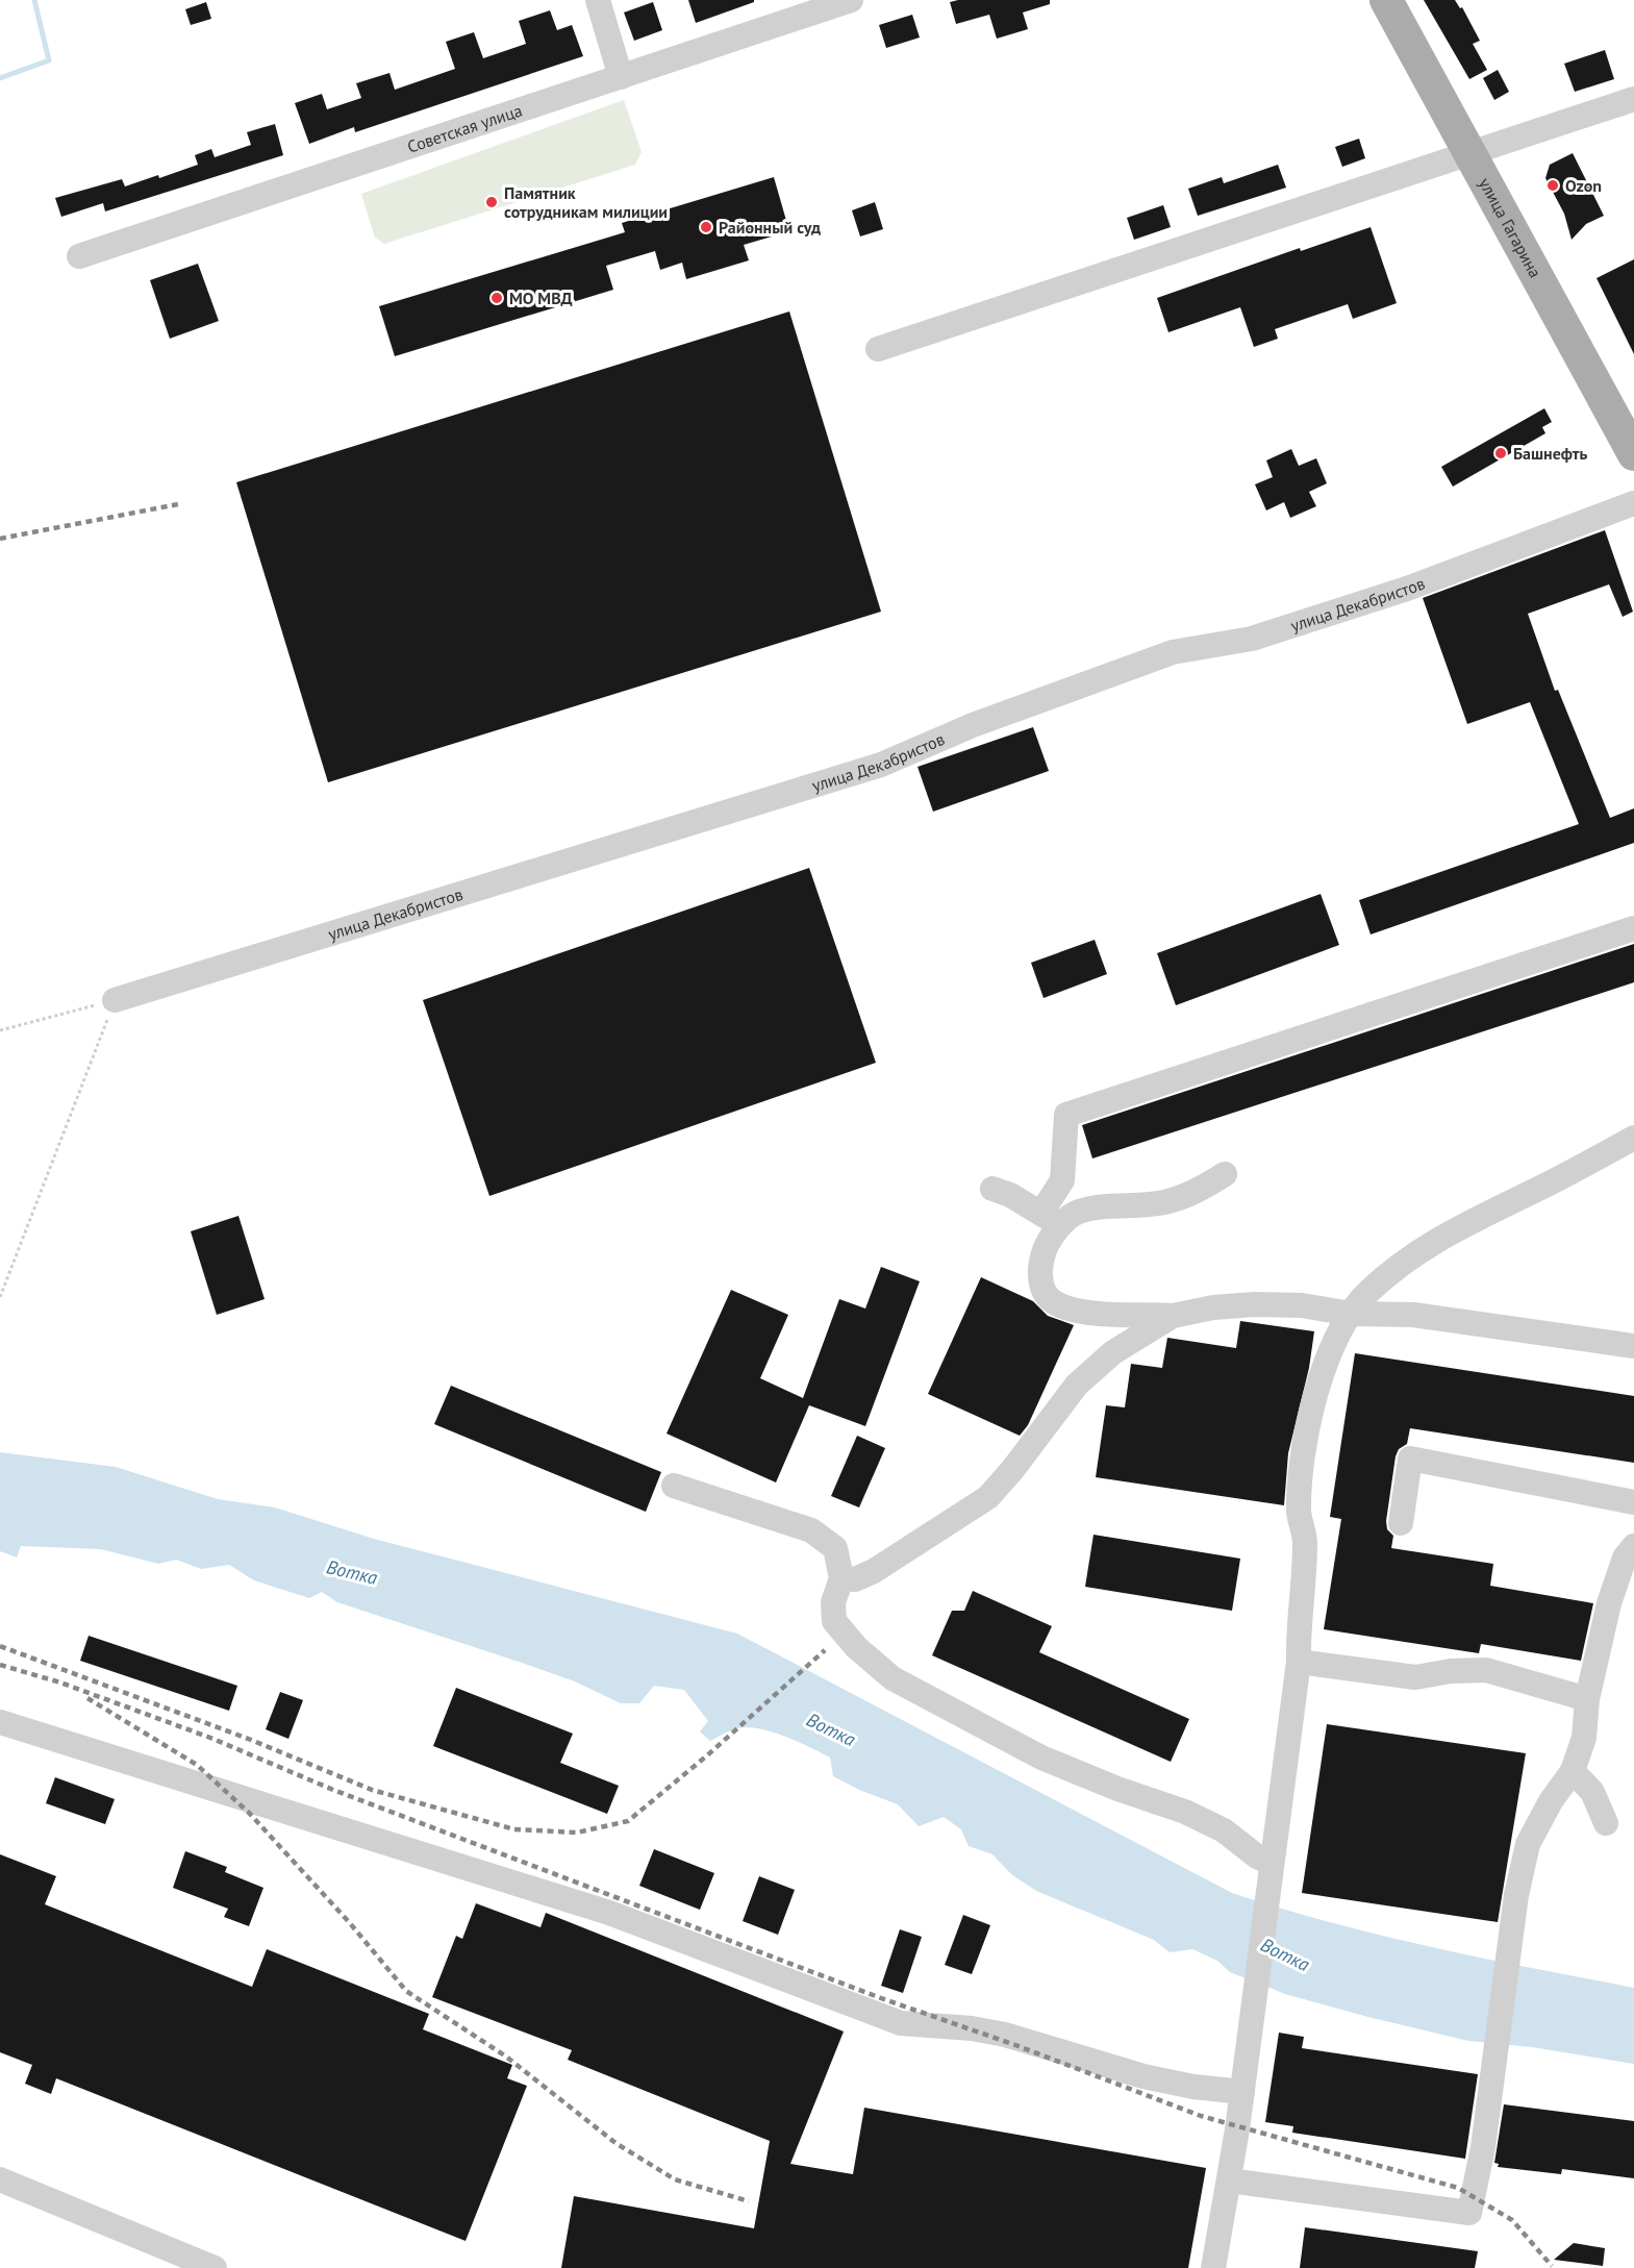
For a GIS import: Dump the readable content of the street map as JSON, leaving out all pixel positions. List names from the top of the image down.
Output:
{
  "streets": {
    "main road": ["улица Гагарина"],
    "street": ["Советская улица", "улица Декабристов"]
  },
  "water": ["Вотка"],
  "places": [
    "Ozon",
    "Памятник сотрудникам милиции",
    "Районный суд",
    "МО МВД",
    "Башнефть"
  ]
}
